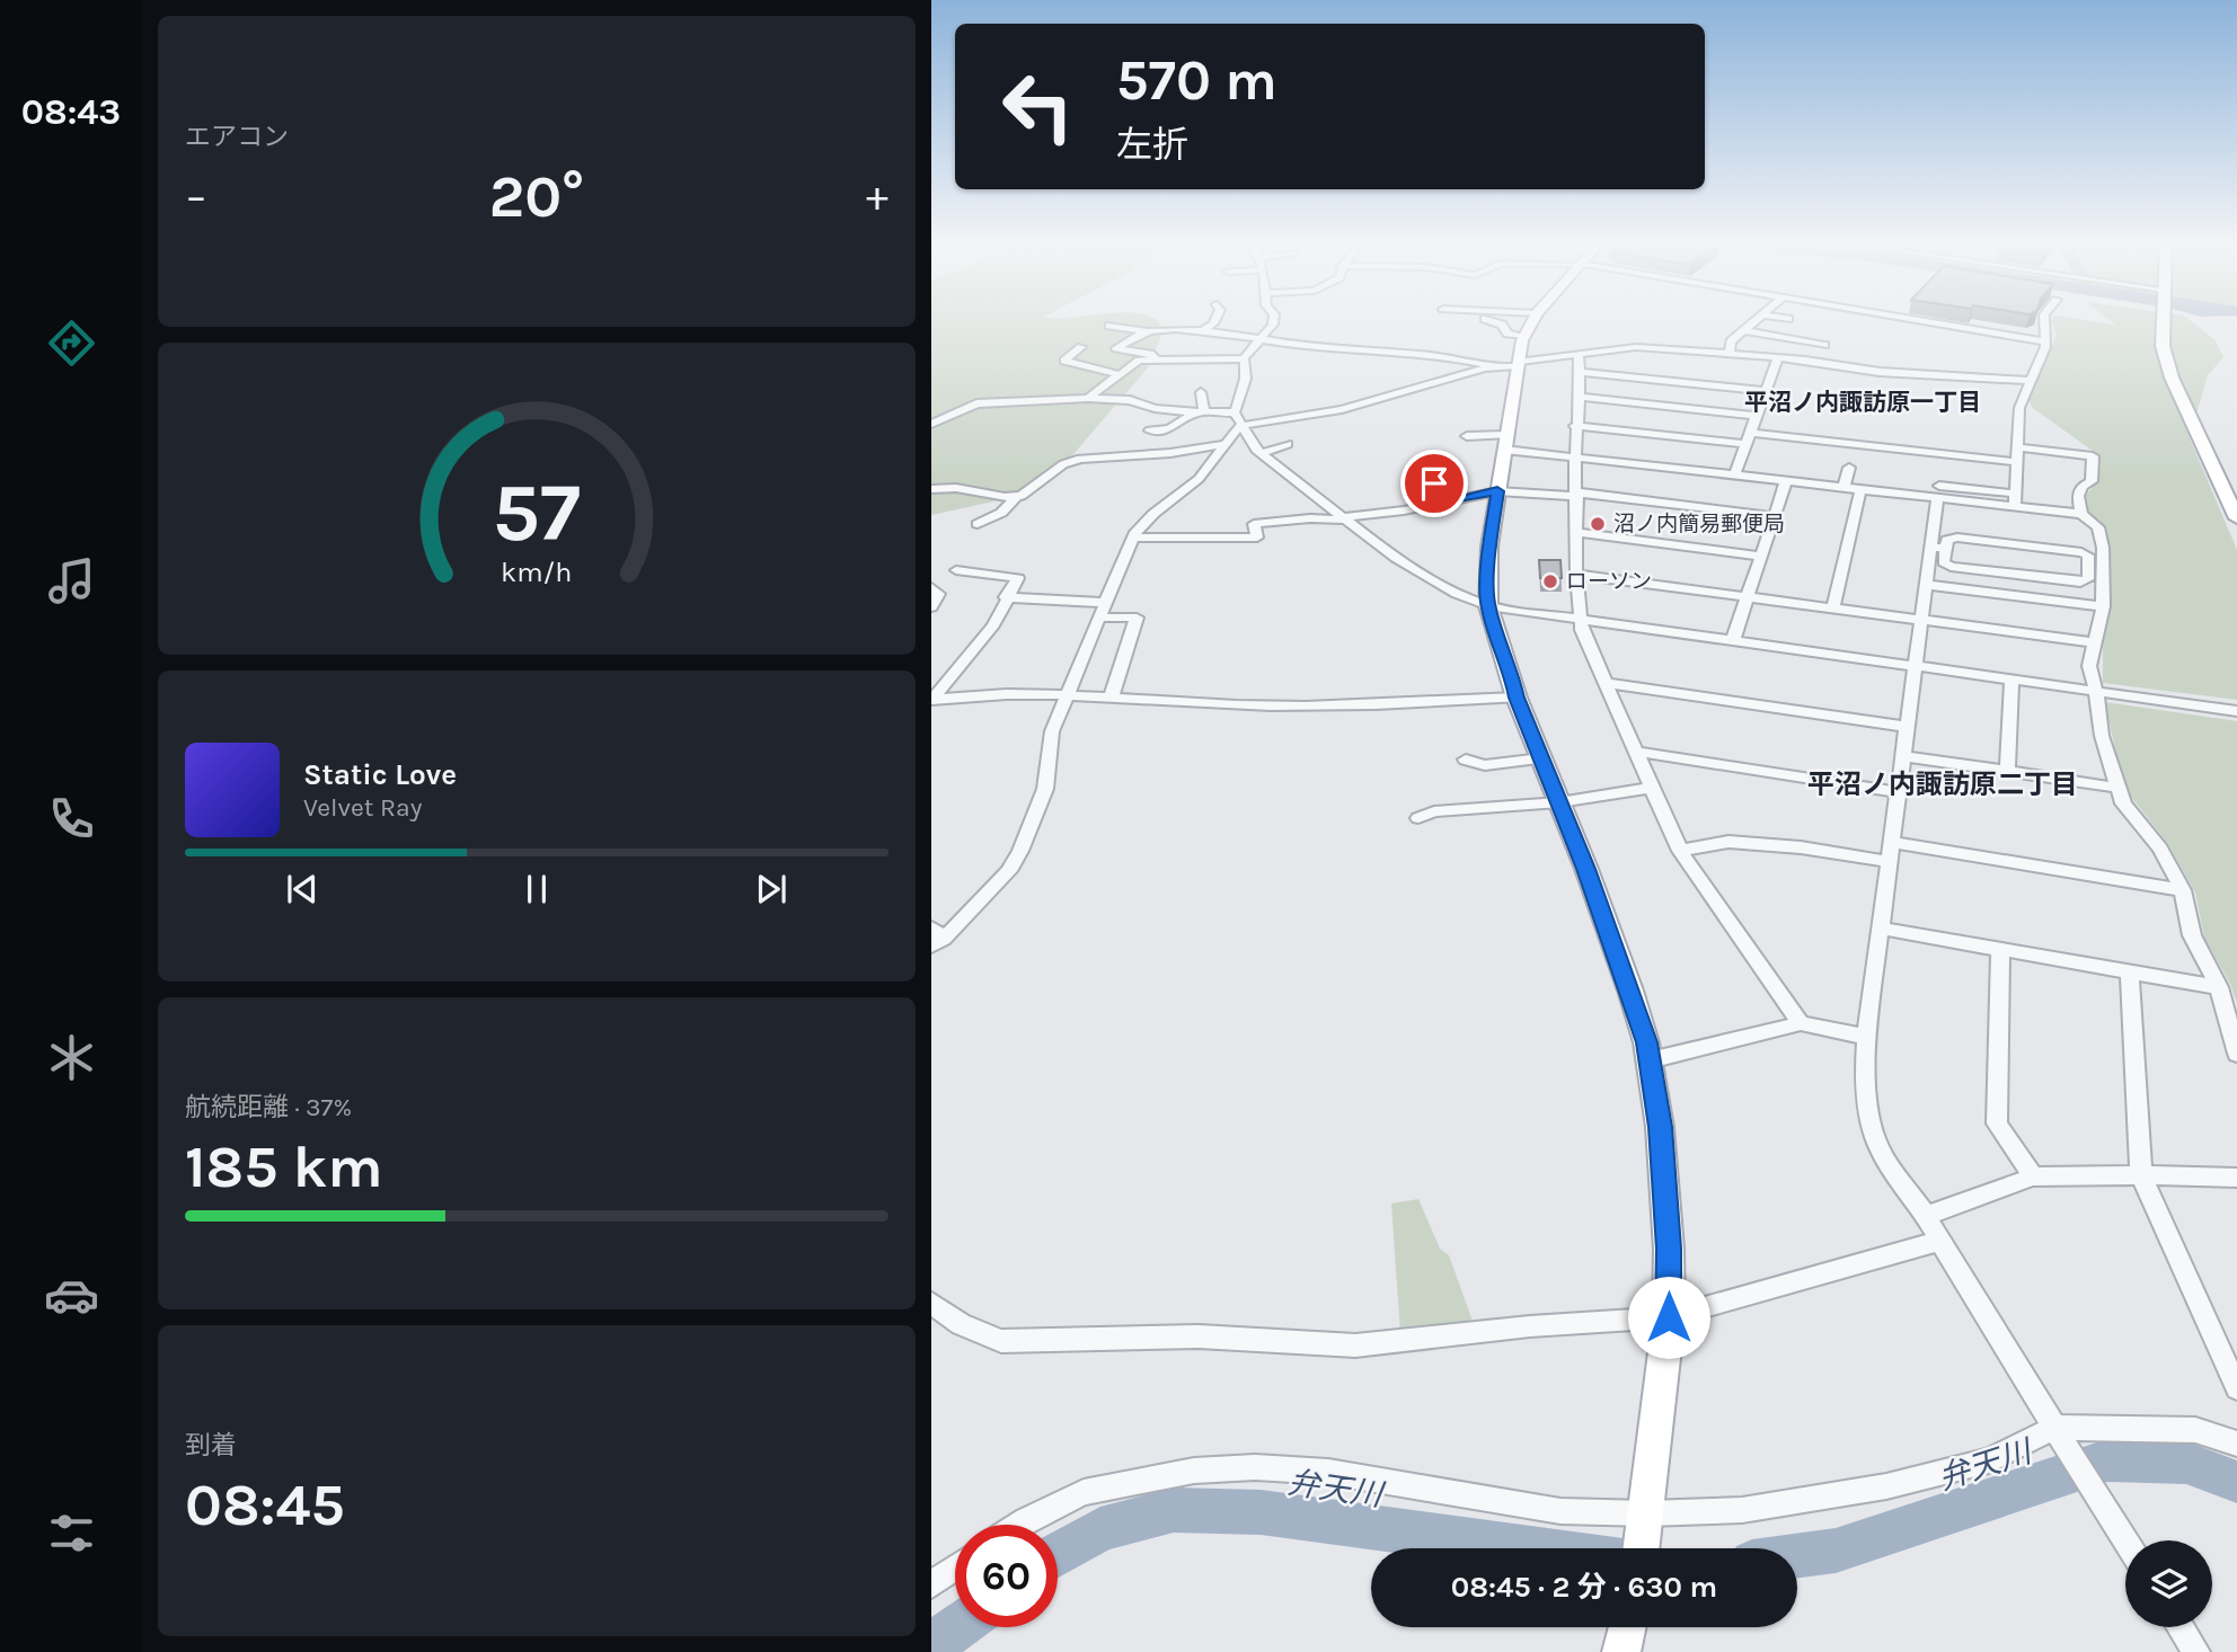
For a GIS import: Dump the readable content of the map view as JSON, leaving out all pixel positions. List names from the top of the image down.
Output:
{
  "districts": ["平沼ノ内諏訪原一丁目", "平沼ノ内諏訪原二丁目"],
  "water": ["弁天川"],
  "places": ["沼ノ内簡易郵便局", "ローソン"],
  "page": {
    "tabs": "08:43",
    "tile": [
      "エアコン",
      ["航続距離 · 37%", "185 km"],
      ["到着", "08:45"]
    ],
    "turn": ["570 m", "左折"],
    "heat": ["−", "20°", "+"],
    "song": ["Static Love", "Velvet Ray"],
    "limit": "60",
    "trip": "08:45 · 2 分 · 630 m",
    "gauge": ["57", "km/h"]
  }
}
